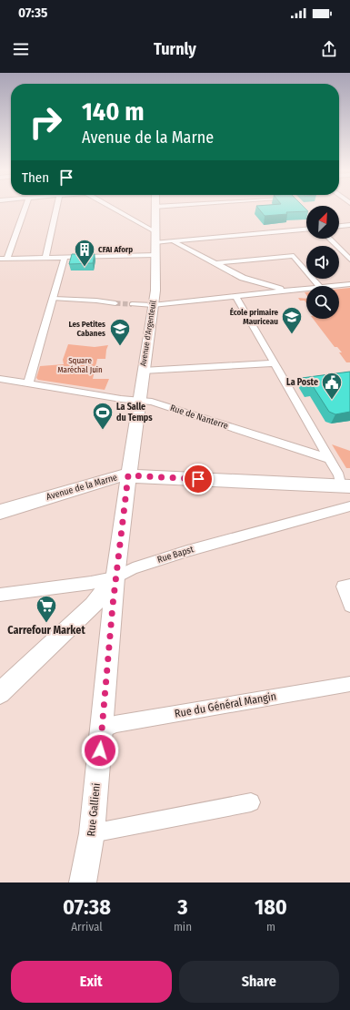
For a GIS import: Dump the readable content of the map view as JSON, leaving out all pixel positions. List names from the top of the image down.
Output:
{
  "streets": {
    "main road": ["Avenue d'Argenteuil", "Avenue de la Marne", "Rue Gallieni"],
    "street": ["Rue de Nanterre", "Rue Bapst", "Rue du Général Mangin"]
  },
  "crossings": [
    ["Avenue d'Argenteuil", "Rue de Nanterre"],
    ["Avenue d'Argenteuil", "Avenue de la Marne"],
    ["Avenue d'Argenteuil", "Rue Gallieni"],
    ["Avenue de la Marne", "Rue Gallieni"],
    ["Rue Bapst", "Rue Gallieni"],
    ["Rue du Général Mangin", "Rue Gallieni"]
  ],
  "parks": ["Square Maréchal Juin"],
  "places": {
    "building": ["CFAI Aforp"],
    "school or university": ["École primaire Mauriceau", "Les Petites Cabanes"],
    "public building": ["La Poste"],
    "sports": ["La Salle du Temps"],
    "supermarket": ["Carrefour Market"]
  },
  "north": "top right",
  "page": {
    "status": "07:35",
    "header": "Turnly",
    "turn": ["140 m", "Avenue de la Marne"],
    "then": "Then",
    "eta": [
      "07:38",
      "Arrival",
      "3",
      "min",
      "180",
      "m"
    ],
    "buttons": ["Exit", "Share"]
  }
}
